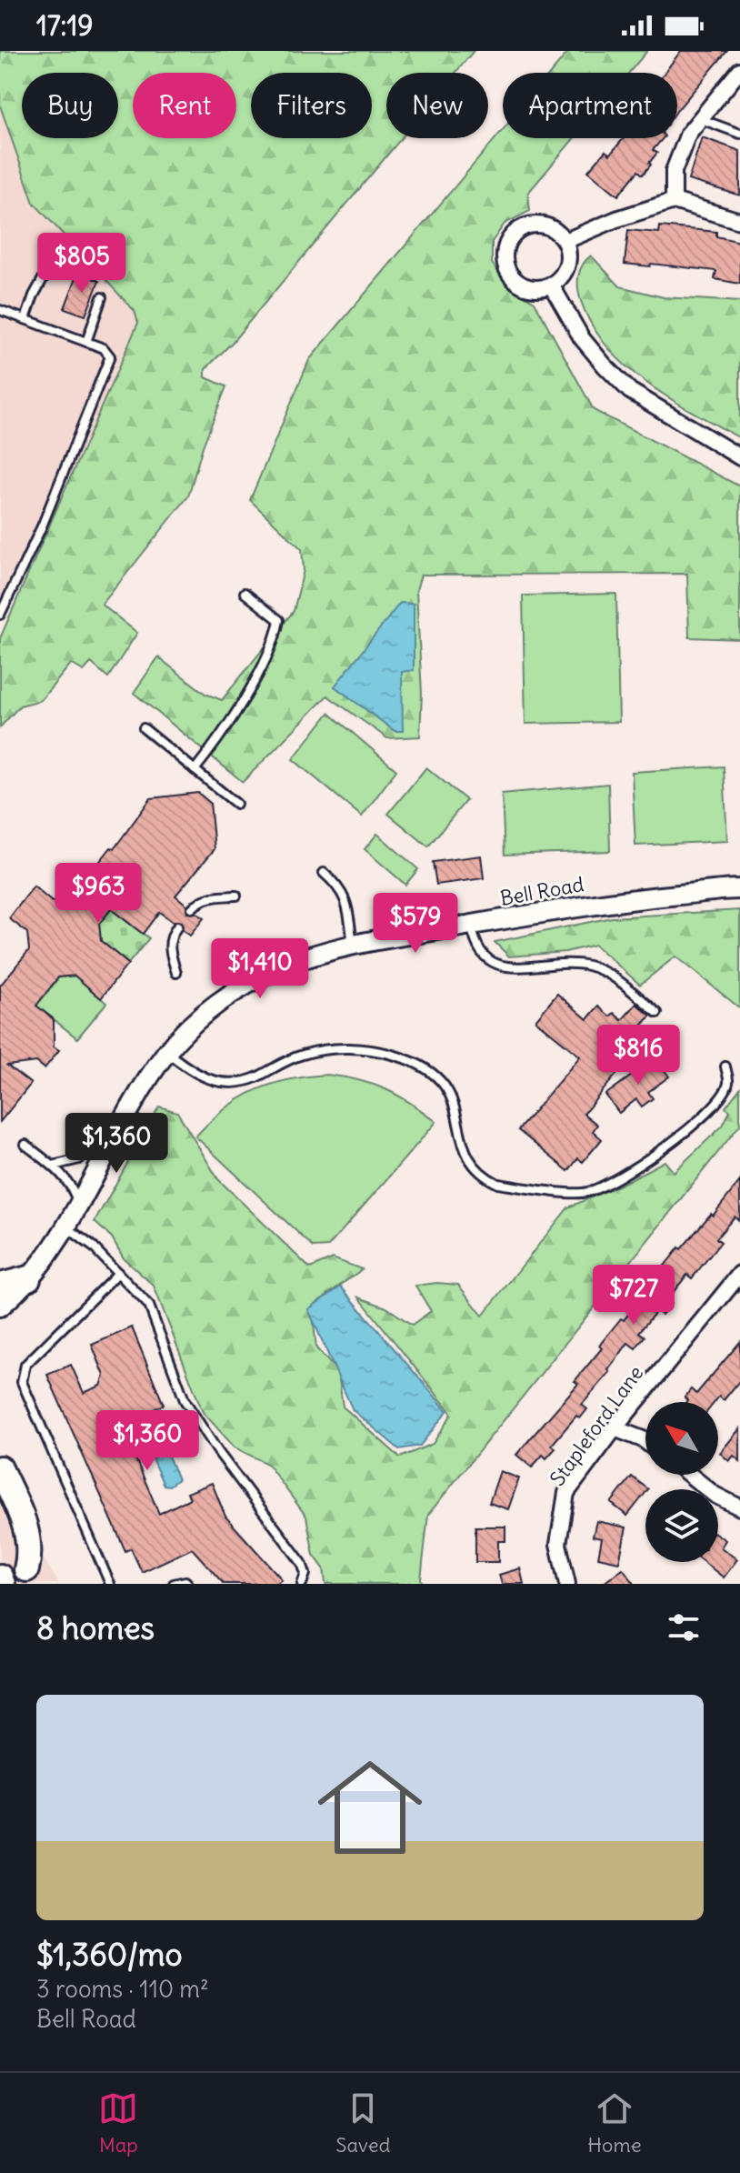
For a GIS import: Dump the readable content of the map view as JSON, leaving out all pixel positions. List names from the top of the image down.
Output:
{
  "streets": {
    "street": ["Bell Road", "Stapleford Lane"]
  },
  "north": "top left",
  "page": {
    "status": "17:19",
    "chip": [
      "Buy",
      "Rent",
      "Filters",
      "New",
      "Apartment"
    ],
    "price": [
      "$805",
      "$963",
      "$579",
      "$1,410",
      "$816",
      "$1,360",
      "$727",
      "$1,360"
    ],
    "heading": "8 homes",
    "list": [
      {
        "name": "$1,360/mo",
        "note": "3 rooms · 110 m² · Bell Road"
      }
    ],
    "tabs": ["Map", "Saved", "Home"]
  }
}
